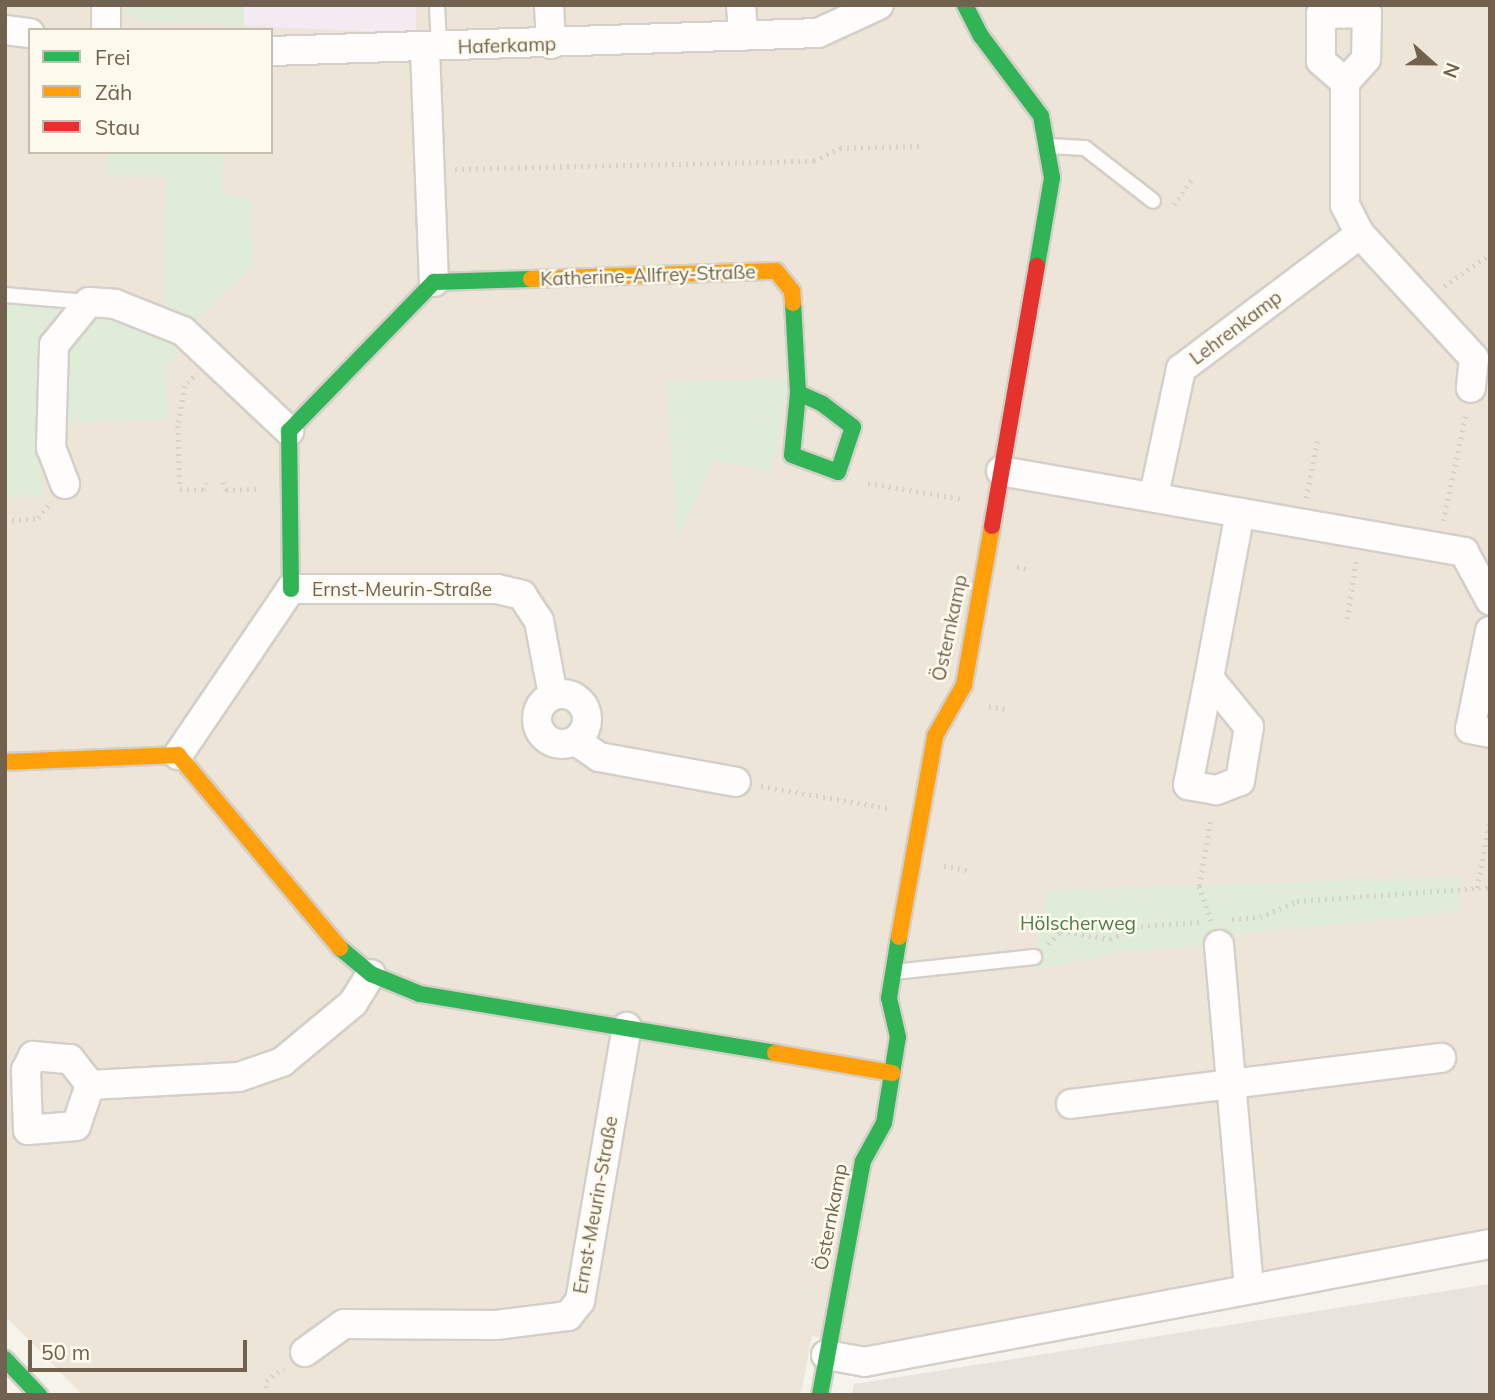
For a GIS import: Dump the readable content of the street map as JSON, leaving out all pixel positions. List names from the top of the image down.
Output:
{
  "streets": {
    "street": [
      "Haferkamp",
      "Katherine-Allfrey-Straße",
      "Lehrenkamp",
      "Ernst-Meurin-Straße",
      "Östernkamp"
    ]
  },
  "parks": ["Hölscherweg"],
  "legend": ["Frei", "Zäh", "Stau"],
  "scale_bar": "50 m",
  "north": "right"
}
